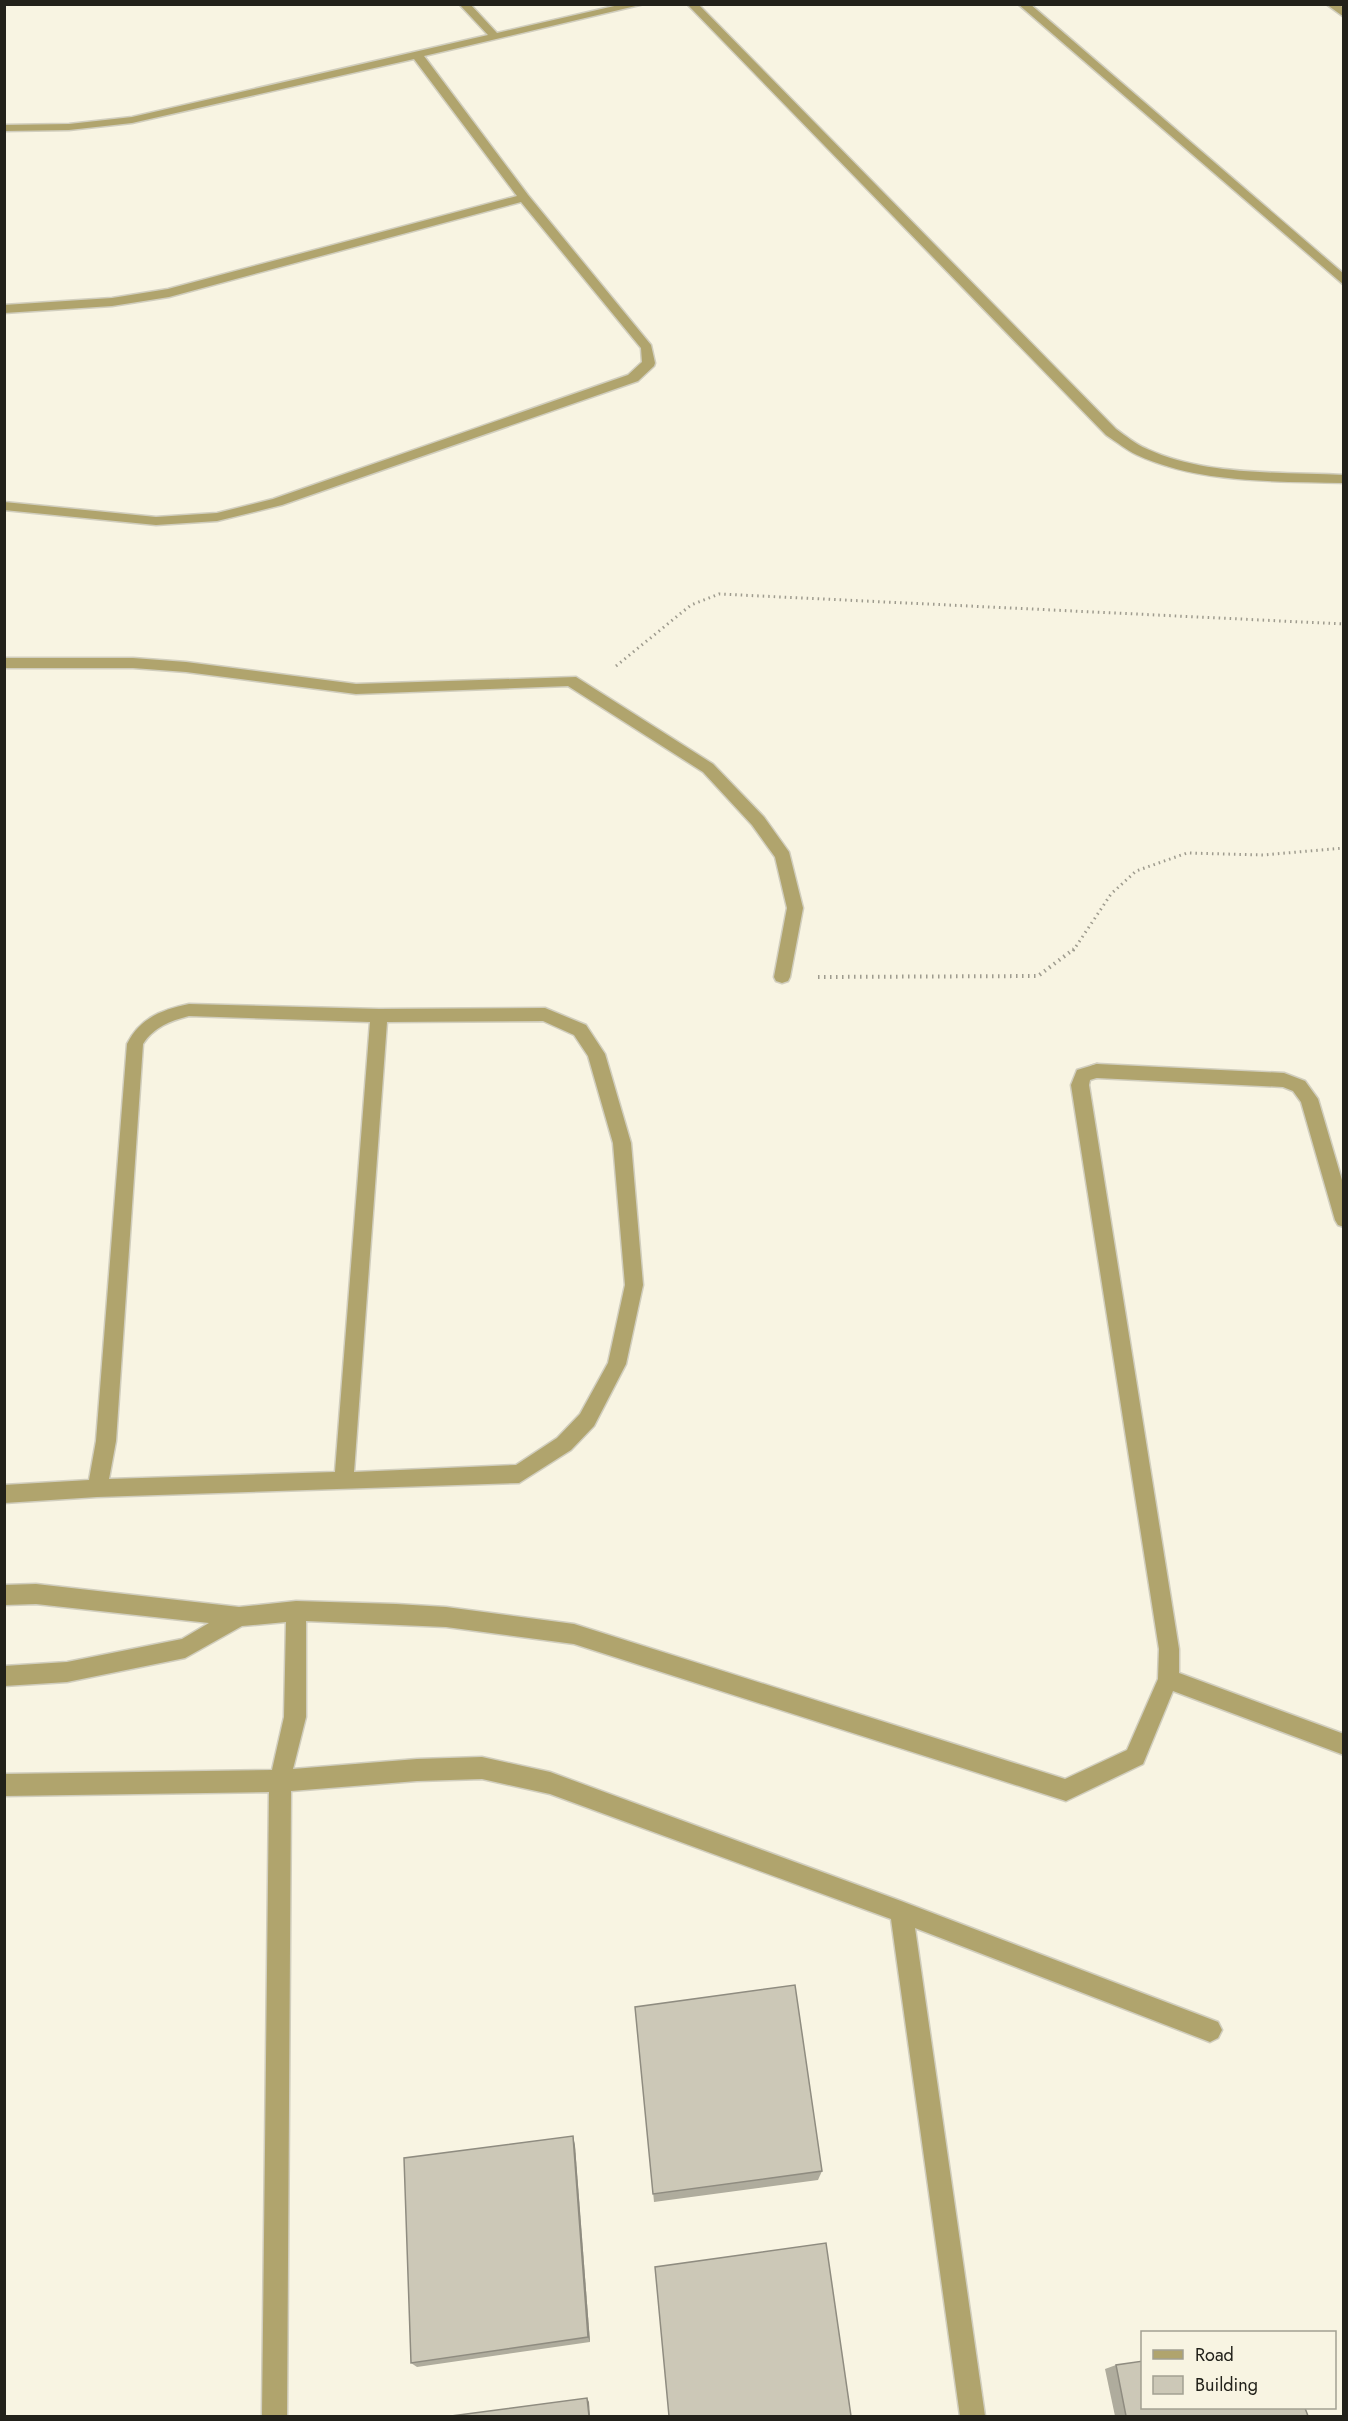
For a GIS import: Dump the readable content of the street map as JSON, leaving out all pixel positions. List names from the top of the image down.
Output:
{
  "legend": ["Road", "Building"]
}
